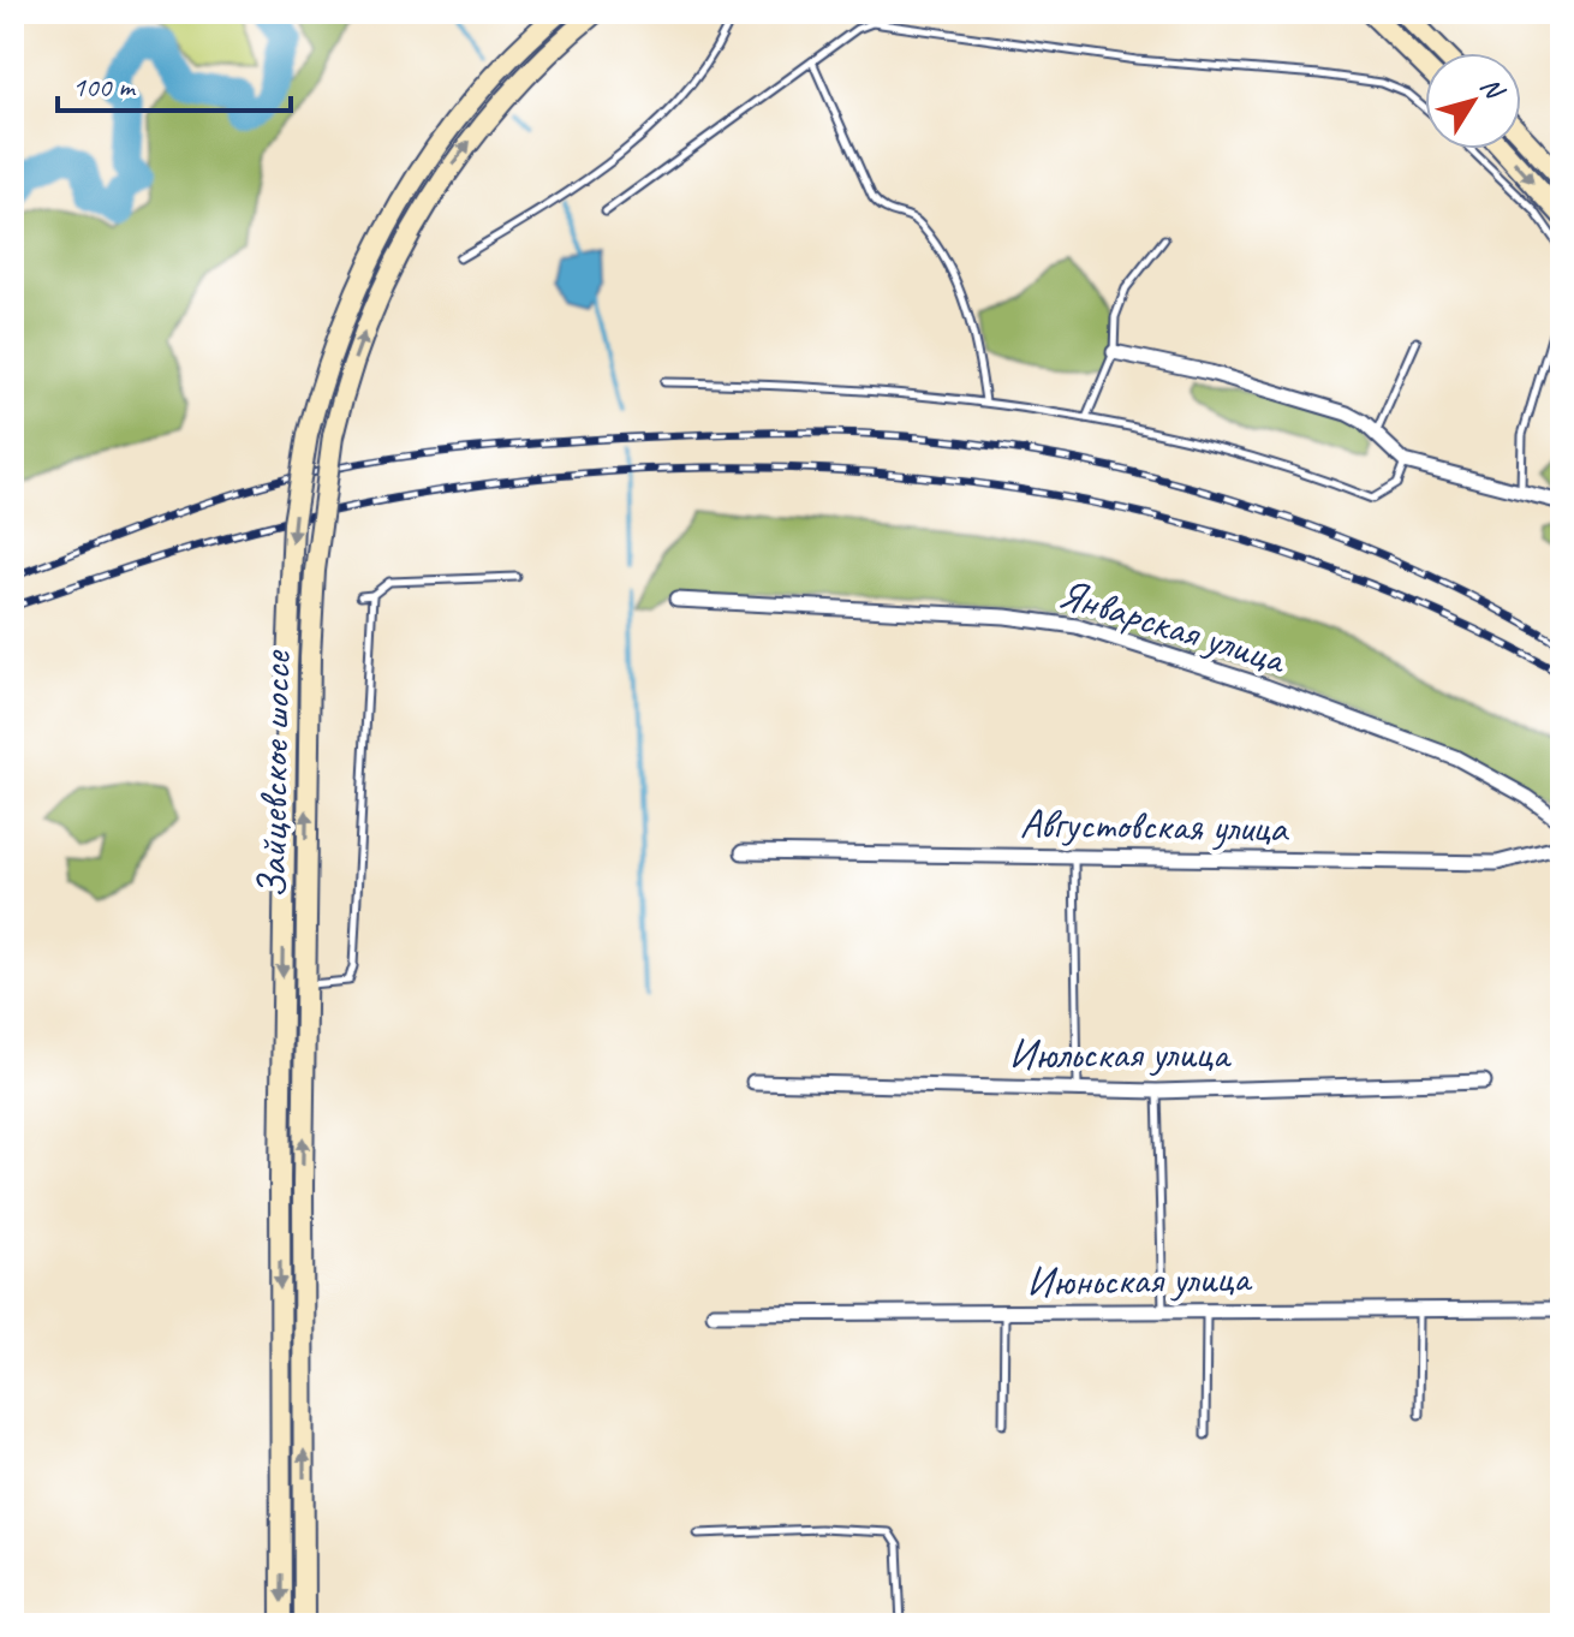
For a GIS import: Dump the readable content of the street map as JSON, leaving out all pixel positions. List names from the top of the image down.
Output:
{
  "streets": {
    "main road": ["Зайцевское шоссе"],
    "street": [
      "Январская улица",
      "Августовская улица",
      "Июльская улица",
      "Июньская улица"
    ]
  },
  "scale_bar": "100 m",
  "north": "top right"
}
